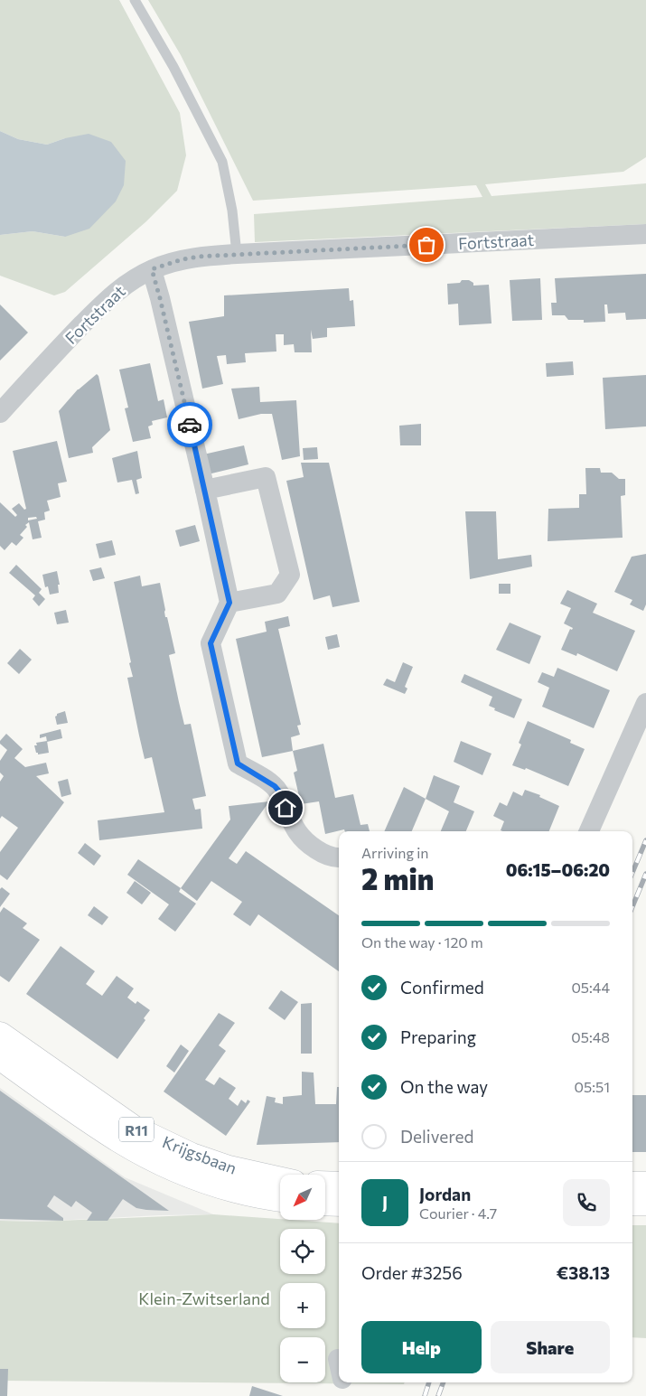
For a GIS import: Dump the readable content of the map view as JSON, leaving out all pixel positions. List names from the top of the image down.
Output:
{
  "streets": {
    "main road": ["R11", "Krijgsbaan"],
    "street": ["Fortstraat"]
  },
  "parks": ["Klein-Zwitserland"],
  "north": "bottom left",
  "page": {
    "heading": ["2 min", "Arriving in", "06:15–06:20"],
    "panel": [
      "Jordan",
      "Courier · 4.7",
      "Order #3256",
      "€38.13"
    ],
    "bar": "On the way · 120 m",
    "list": [
      ["Confirmed", "05:44"],
      ["Preparing", "05:48"],
      ["On the way", "05:51"],
      "Delivered"
    ],
    "map_buttons": ["+", "−"],
    "round": "J",
    "buttons": ["Help", "Share"]
  }
}
